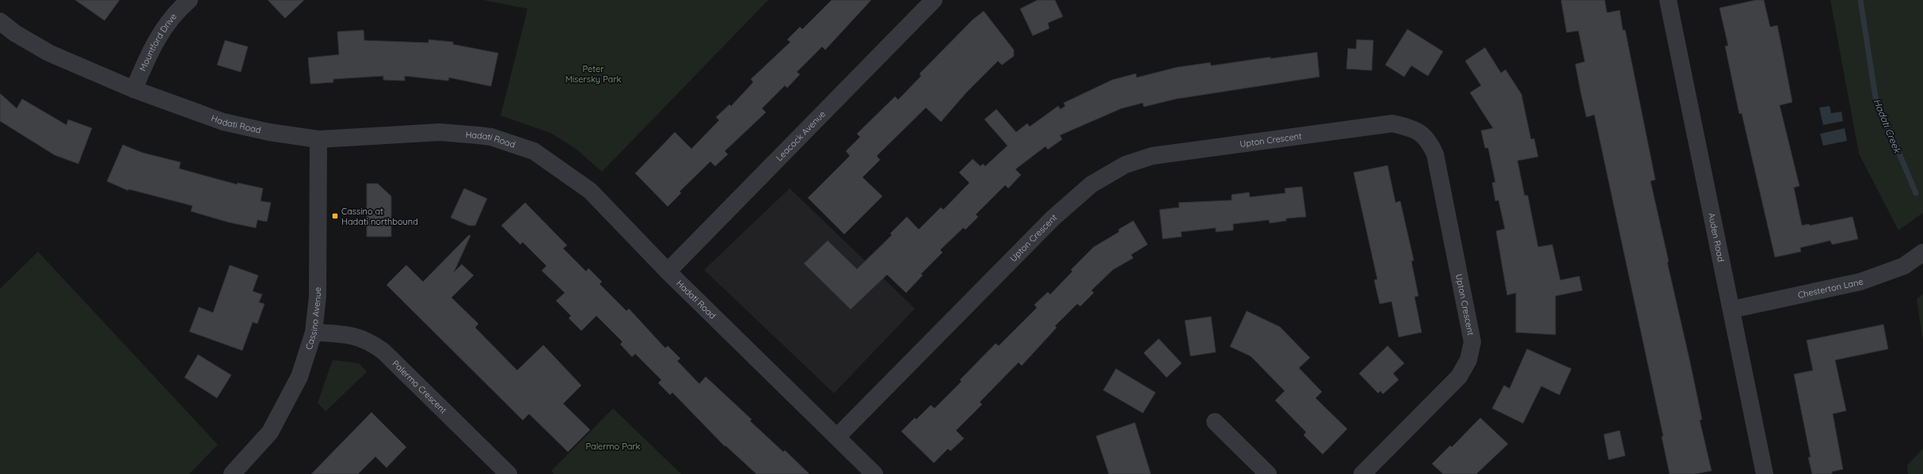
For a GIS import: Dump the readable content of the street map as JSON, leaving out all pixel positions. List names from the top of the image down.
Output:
{
  "streets": {
    "street": [
      "Mountford Drive",
      "Hadati Road",
      "Leacock Avenue",
      "Upton Crescent",
      "Auden Road",
      "Chesterton Lane",
      "Cassino Avenue",
      "Palermo Crescent"
    ]
  },
  "crossings": [
    ["Mountford Drive", "Hadati Road"],
    ["Hadati Road", "Leacock Avenue"],
    ["Hadati Road", "Upton Crescent"],
    ["Hadati Road", "Cassino Avenue"],
    ["Auden Road", "Chesterton Lane"],
    ["Cassino Avenue", "Palermo Crescent"]
  ],
  "water": ["Hadati Creek"],
  "parks": ["Peter Misersky Park", "Palermo Park"],
  "places": {
    "transit": ["Cassino at Hadati northbound"]
  }
}
